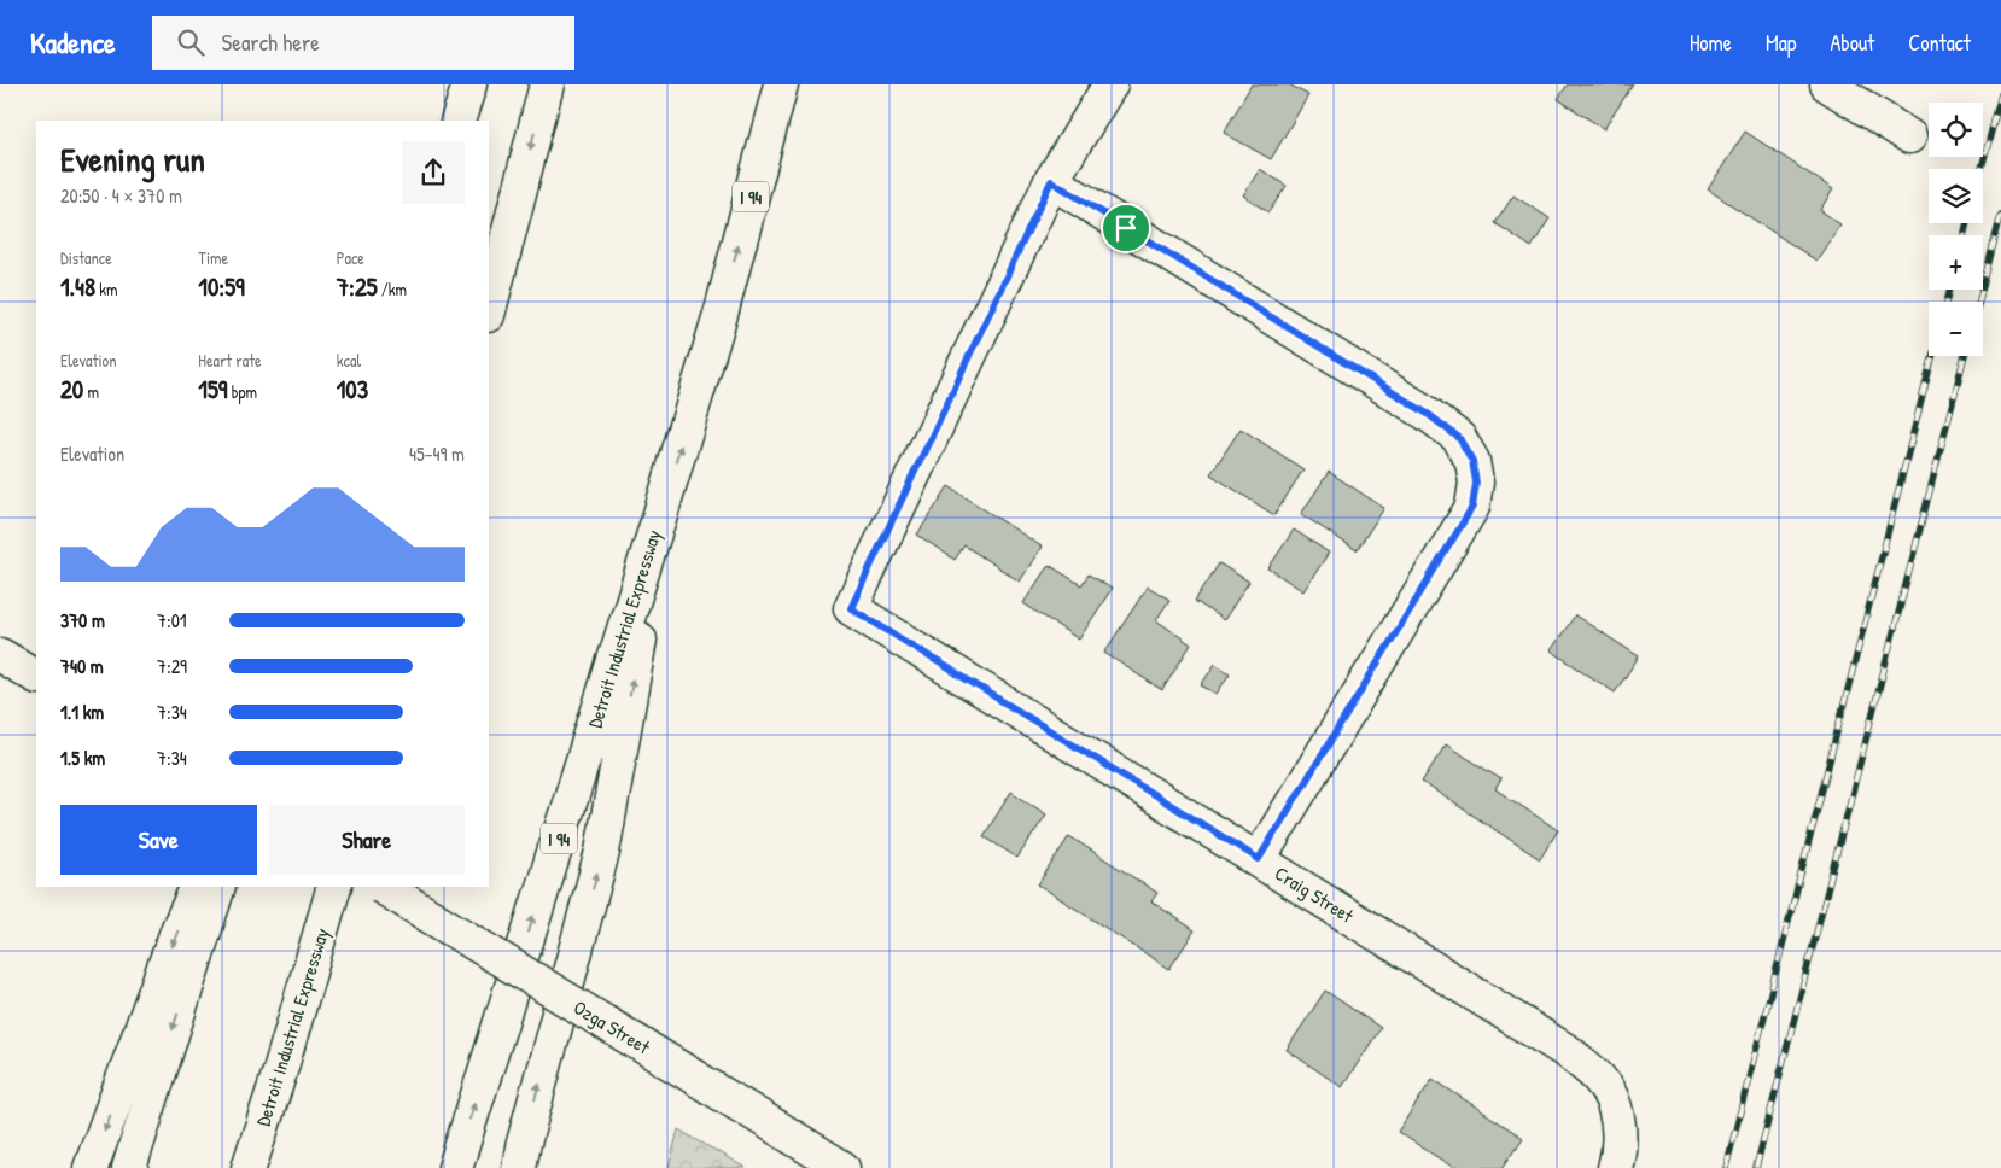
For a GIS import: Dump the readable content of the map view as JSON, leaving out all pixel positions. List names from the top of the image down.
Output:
{
  "streets": {
    "main road": [
      "I 94",
      "Detroit Industrial Expressway",
      "Craig Street",
      "Ozga Street"
    ]
  },
  "page": {
    "header": "Kadence",
    "search": "Search here",
    "nav": [
      "Home",
      "Map",
      "About",
      "Contact"
    ],
    "map_buttons": ["+", "−"],
    "heading": ["Evening run", "20:50 · 4 × 370 m"],
    "stats": [
      ["Distance", "1.48 km"],
      ["Time", "10:59"],
      ["Pace", "7:25 /km"],
      ["Elevation", "20 m"],
      ["Heart rate", "159 bpm"],
      ["kcal", "103"]
    ],
    "chart": ["Elevation", "45–49 m"],
    "list": [
      {
        "name": "370 m",
        "note": "7:01"
      },
      {
        "name": "740 m",
        "note": "7:29"
      },
      {
        "name": "1.1 km",
        "note": "7:34"
      },
      {
        "name": "1.5 km",
        "note": "7:34"
      }
    ],
    "buttons": ["Save", "Share"]
  }
}
